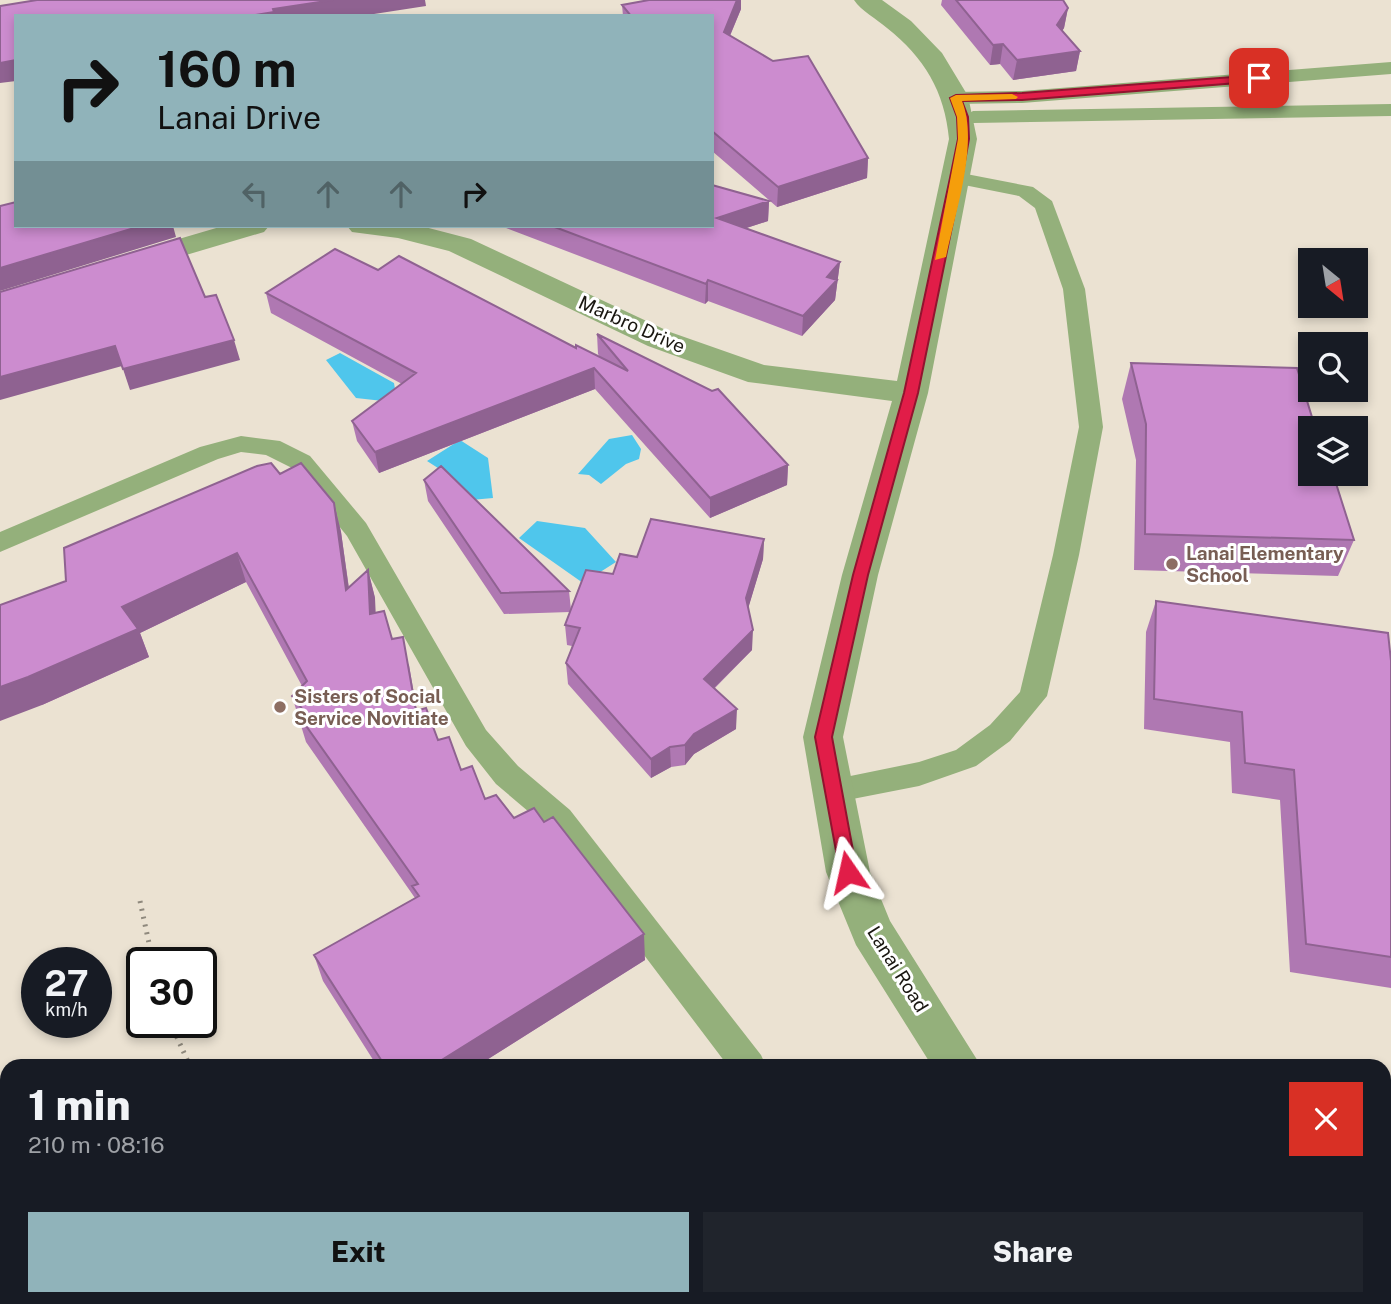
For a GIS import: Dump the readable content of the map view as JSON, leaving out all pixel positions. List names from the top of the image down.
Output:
{
  "streets": {
    "street": ["Marbro Drive", "Lanai Road"]
  },
  "crossings": [
    ["Marbro Drive", "Lanai Road"]
  ],
  "places": ["Lanai Elementary School", "Sisters of Social Service Novitiate"],
  "north": "bottom right",
  "page": {
    "turn": ["160 m", "Lanai Drive"],
    "speed": "27 km/h",
    "limit": "30",
    "heading": ["1 min", "210 m · 08:16"],
    "buttons": ["Exit", "Share"]
  }
}
